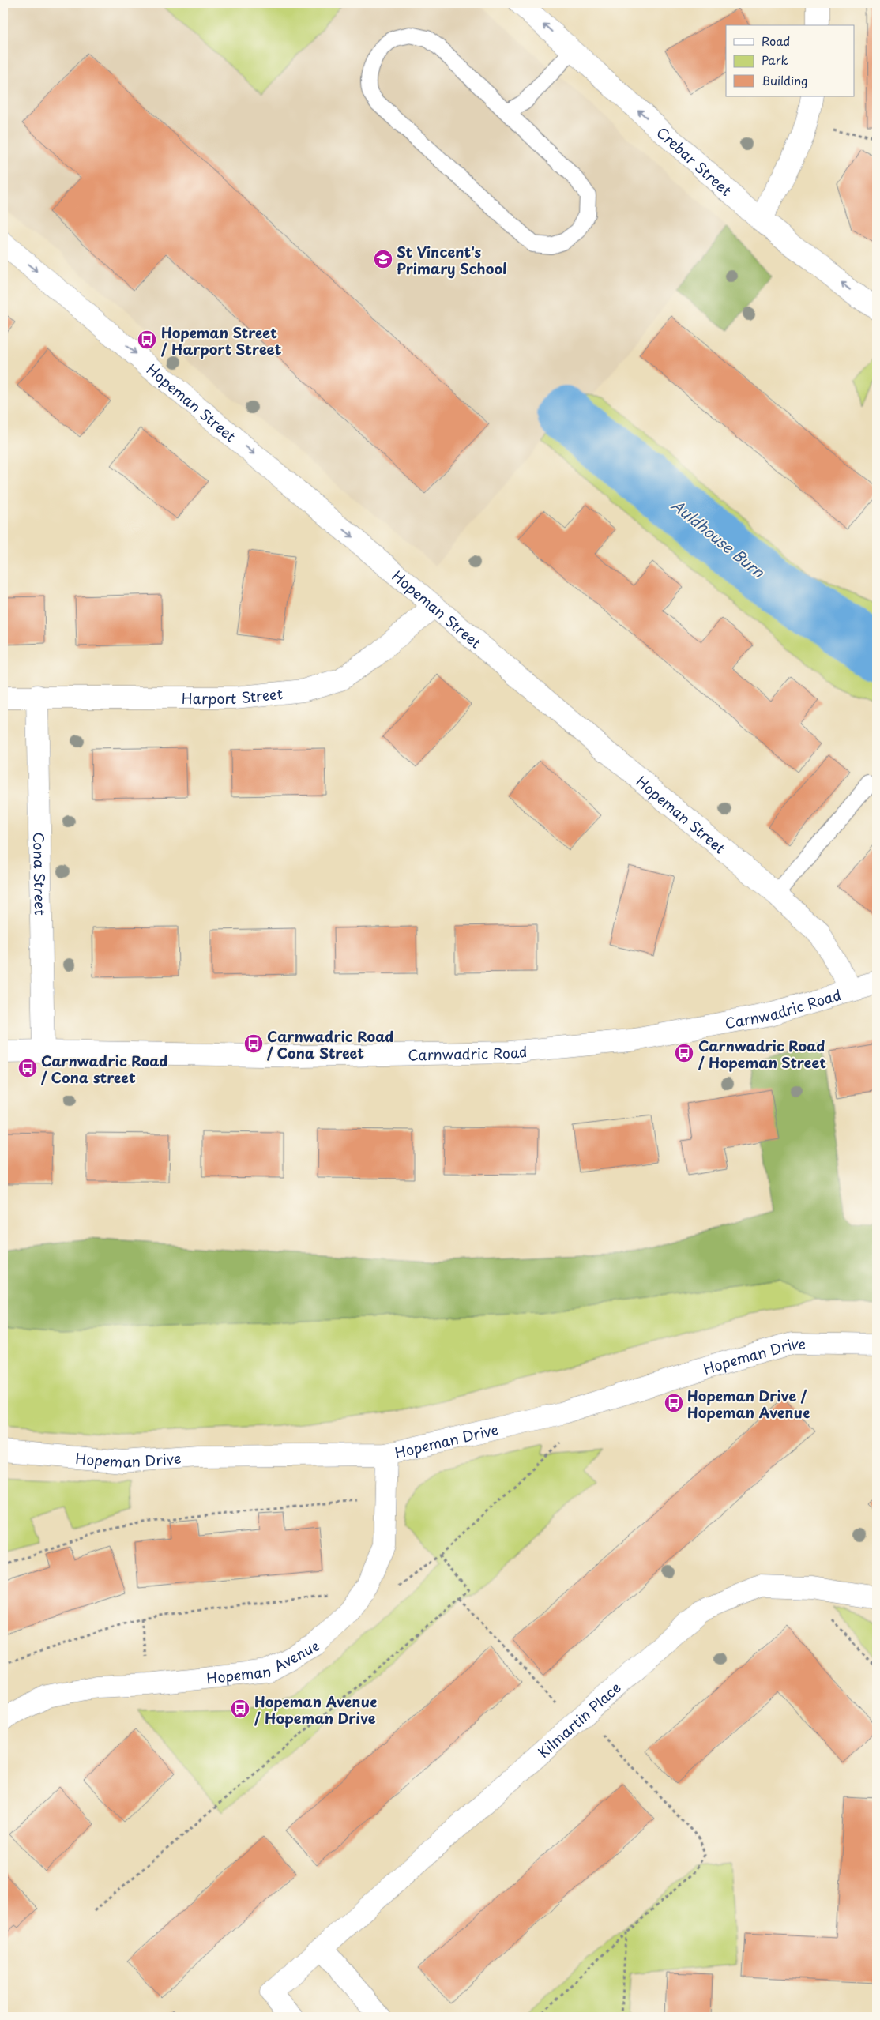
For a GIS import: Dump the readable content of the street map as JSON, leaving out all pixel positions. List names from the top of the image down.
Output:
{
  "streets": {
    "street": [
      "Crebar Street",
      "Hopeman Street",
      "Harport Street",
      "Cona Street",
      "Carnwadric Road",
      "Hopeman Drive",
      "Hopeman Avenue",
      "Kilmartin Place"
    ]
  },
  "crossings": [
    ["Hopeman Street", "Harport Street"],
    ["Hopeman Street", "Carnwadric Road"],
    ["Harport Street", "Cona Street"],
    ["Cona Street", "Carnwadric Road"],
    ["Hopeman Drive", "Hopeman Avenue"]
  ],
  "one_way": ["Crebar Street", "Hopeman Street"],
  "water": ["Auldhouse Burn"],
  "places": {
    "school or university": ["St Vincent's Primary School"],
    "bus stop": [
      "Hopeman Street / Harport Street",
      "Carnwadric Road / Cona Street",
      "Carnwadric Road / Hopeman Street",
      "Carnwadric Road / Cona street",
      "Hopeman Drive / Hopeman Avenue",
      "Hopeman Avenue / Hopeman Drive"
    ]
  },
  "legend": ["Road", "Park", "Building"]
}
